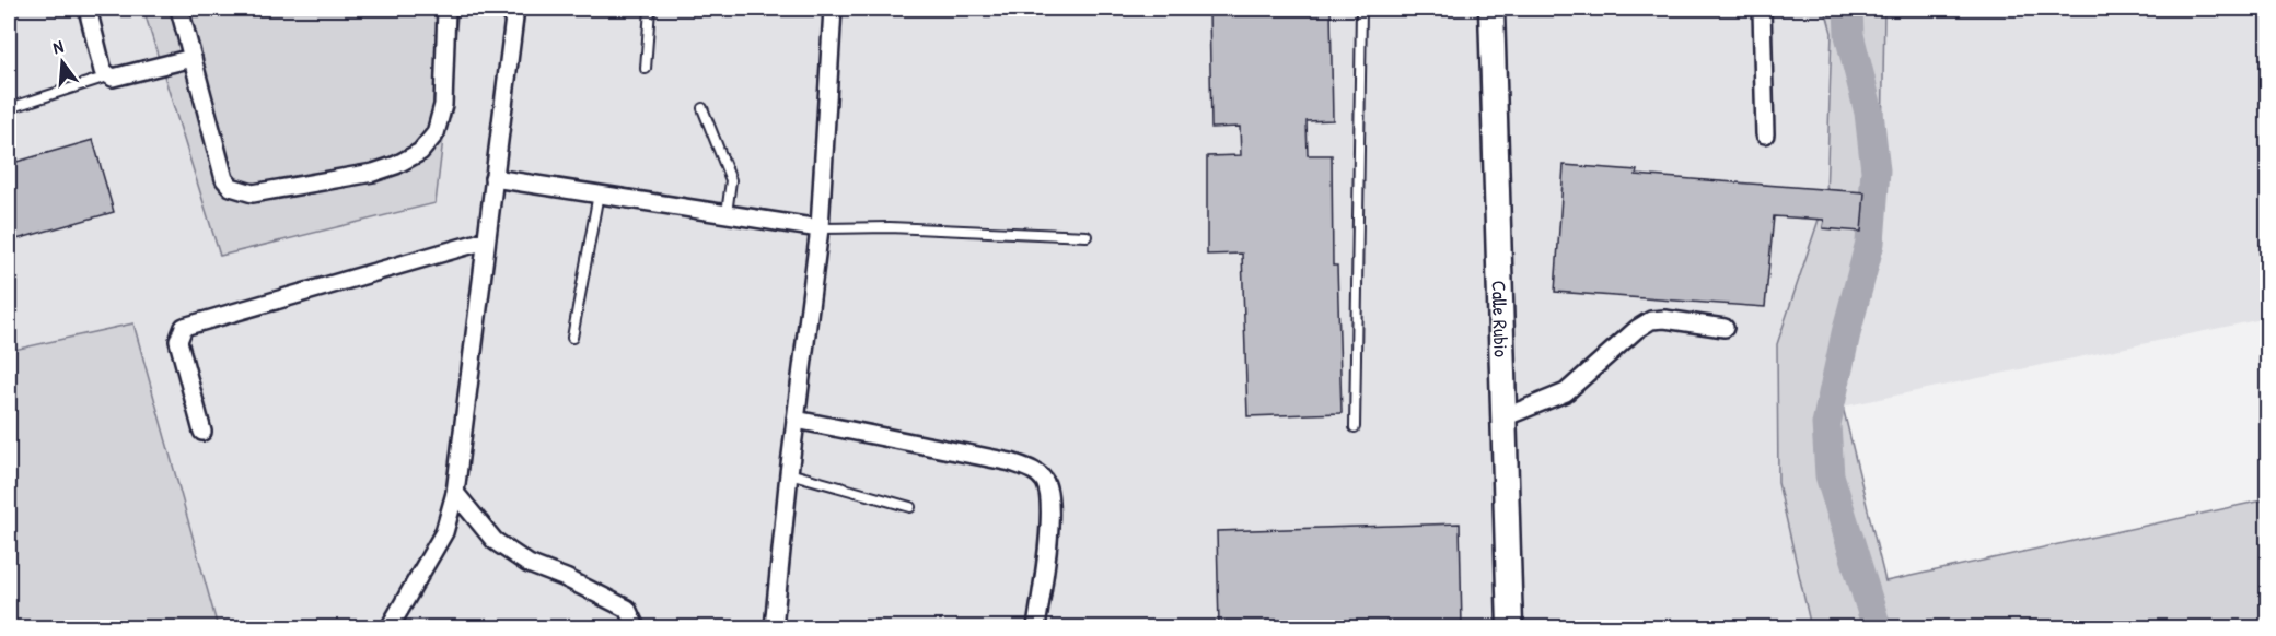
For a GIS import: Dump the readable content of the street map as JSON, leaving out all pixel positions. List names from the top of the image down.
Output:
{
  "streets": {
    "street": ["Calle Rubio"]
  },
  "north": "top"
}
